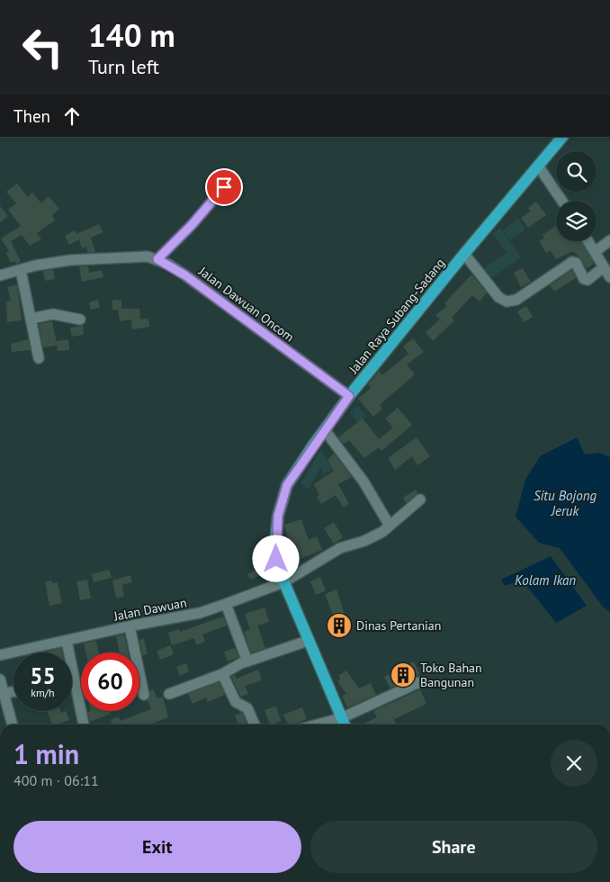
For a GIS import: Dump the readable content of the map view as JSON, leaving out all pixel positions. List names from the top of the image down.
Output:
{
  "streets": {
    "main road": ["Jalan Raya Subang-Sadang"],
    "street": ["Jalan Dawuan Oncom", "Jalan Dawuan"]
  },
  "crossings": [
    ["Jalan Dawuan Oncom", "Jalan Raya Subang-Sadang"],
    ["Jalan Raya Subang-Sadang", "Jalan Dawuan"]
  ],
  "water": ["Situ Bojong Jeruk", "Kolam Ikan"],
  "places": {
    "building": ["Dinas Pertanian", "Toko Bahan Bangunan"]
  },
  "page": {
    "turn": ["140 m", "Turn left"],
    "then": "Then",
    "speed": "55 km/h",
    "limit": "60",
    "heading": ["1 min", "400 m · 06:11"],
    "buttons": ["Exit", "Share"]
  }
}
